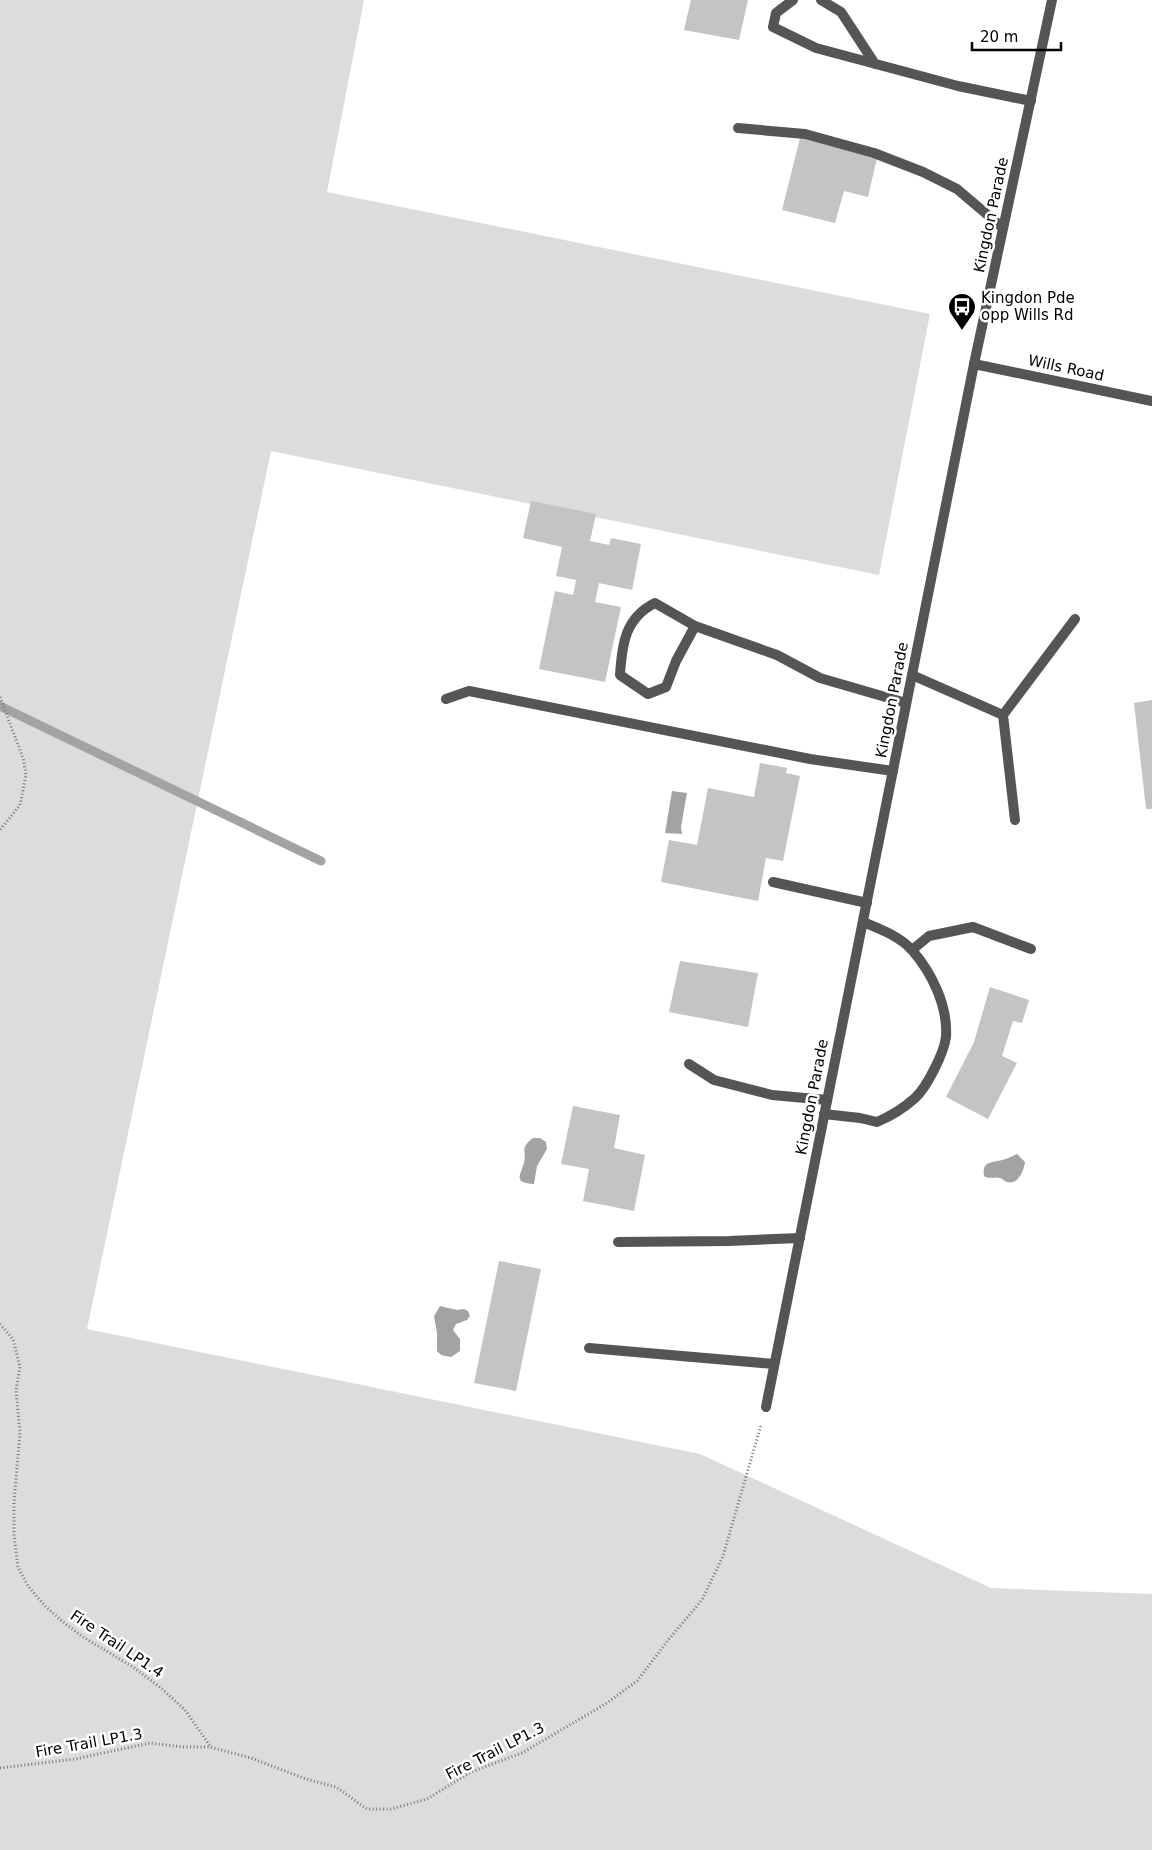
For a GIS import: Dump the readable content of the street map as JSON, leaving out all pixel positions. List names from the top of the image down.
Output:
{
  "streets": {
    "street": ["Kingdon Parade", "Wills Road"],
    "path": ["Fire Trail LP1.4", "Fire Trail LP1.3"]
  },
  "crossings": [
    ["Kingdon Parade", "Wills Road"],
    ["Kingdon Parade", "Fire Trail LP1.3"],
    ["Fire Trail LP1.4", "Fire Trail LP1.3"]
  ],
  "places": {
    "bus stop": ["Kingdon Pde opp Wills Rd"]
  },
  "scale_bar": "20 m"
}
